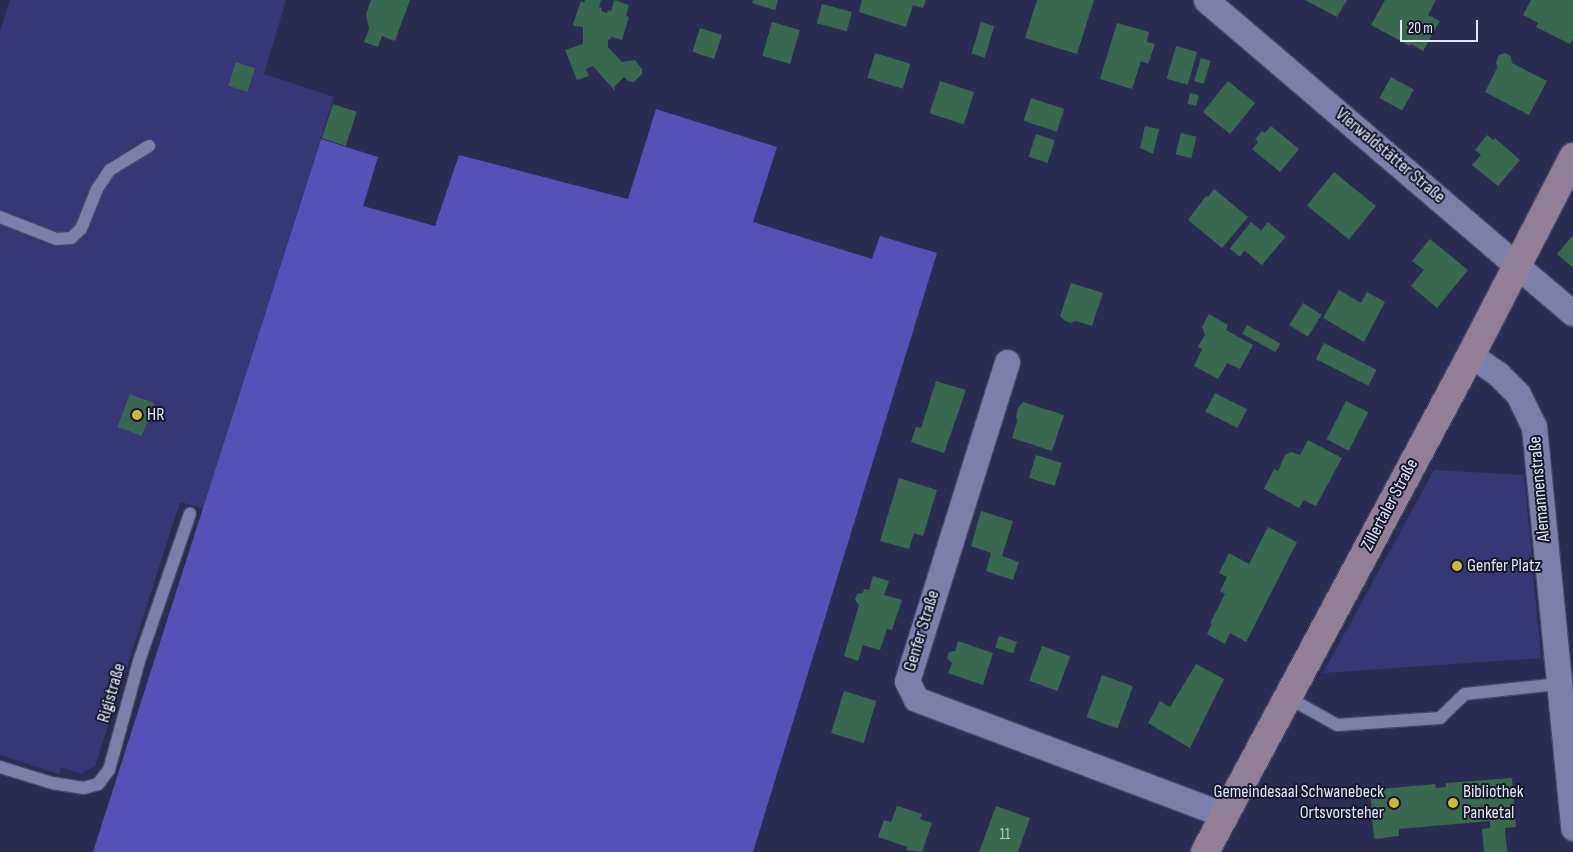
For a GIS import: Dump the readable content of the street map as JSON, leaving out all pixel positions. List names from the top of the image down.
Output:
{
  "streets": {
    "street": [
      "Vierwaldstätter Straße",
      "Alemannenstraße",
      "Zillertaler Straße",
      "Genfer Straße"
    ],
    "lane": ["Rigistraße"]
  },
  "crossings": [
    ["Vierwaldstätter Straße", "Zillertaler Straße"],
    ["Alemannenstraße", "Zillertaler Straße"],
    ["Zillertaler Straße", "Genfer Straße"]
  ],
  "places": [
    "HR",
    "Genfer Platz",
    "Gemeindesaal Schwanebeck Ortsvorsteher",
    "Bibliothek Panketal"
  ],
  "house_numbers": ["11"],
  "scale_bar": "20 m"
}
